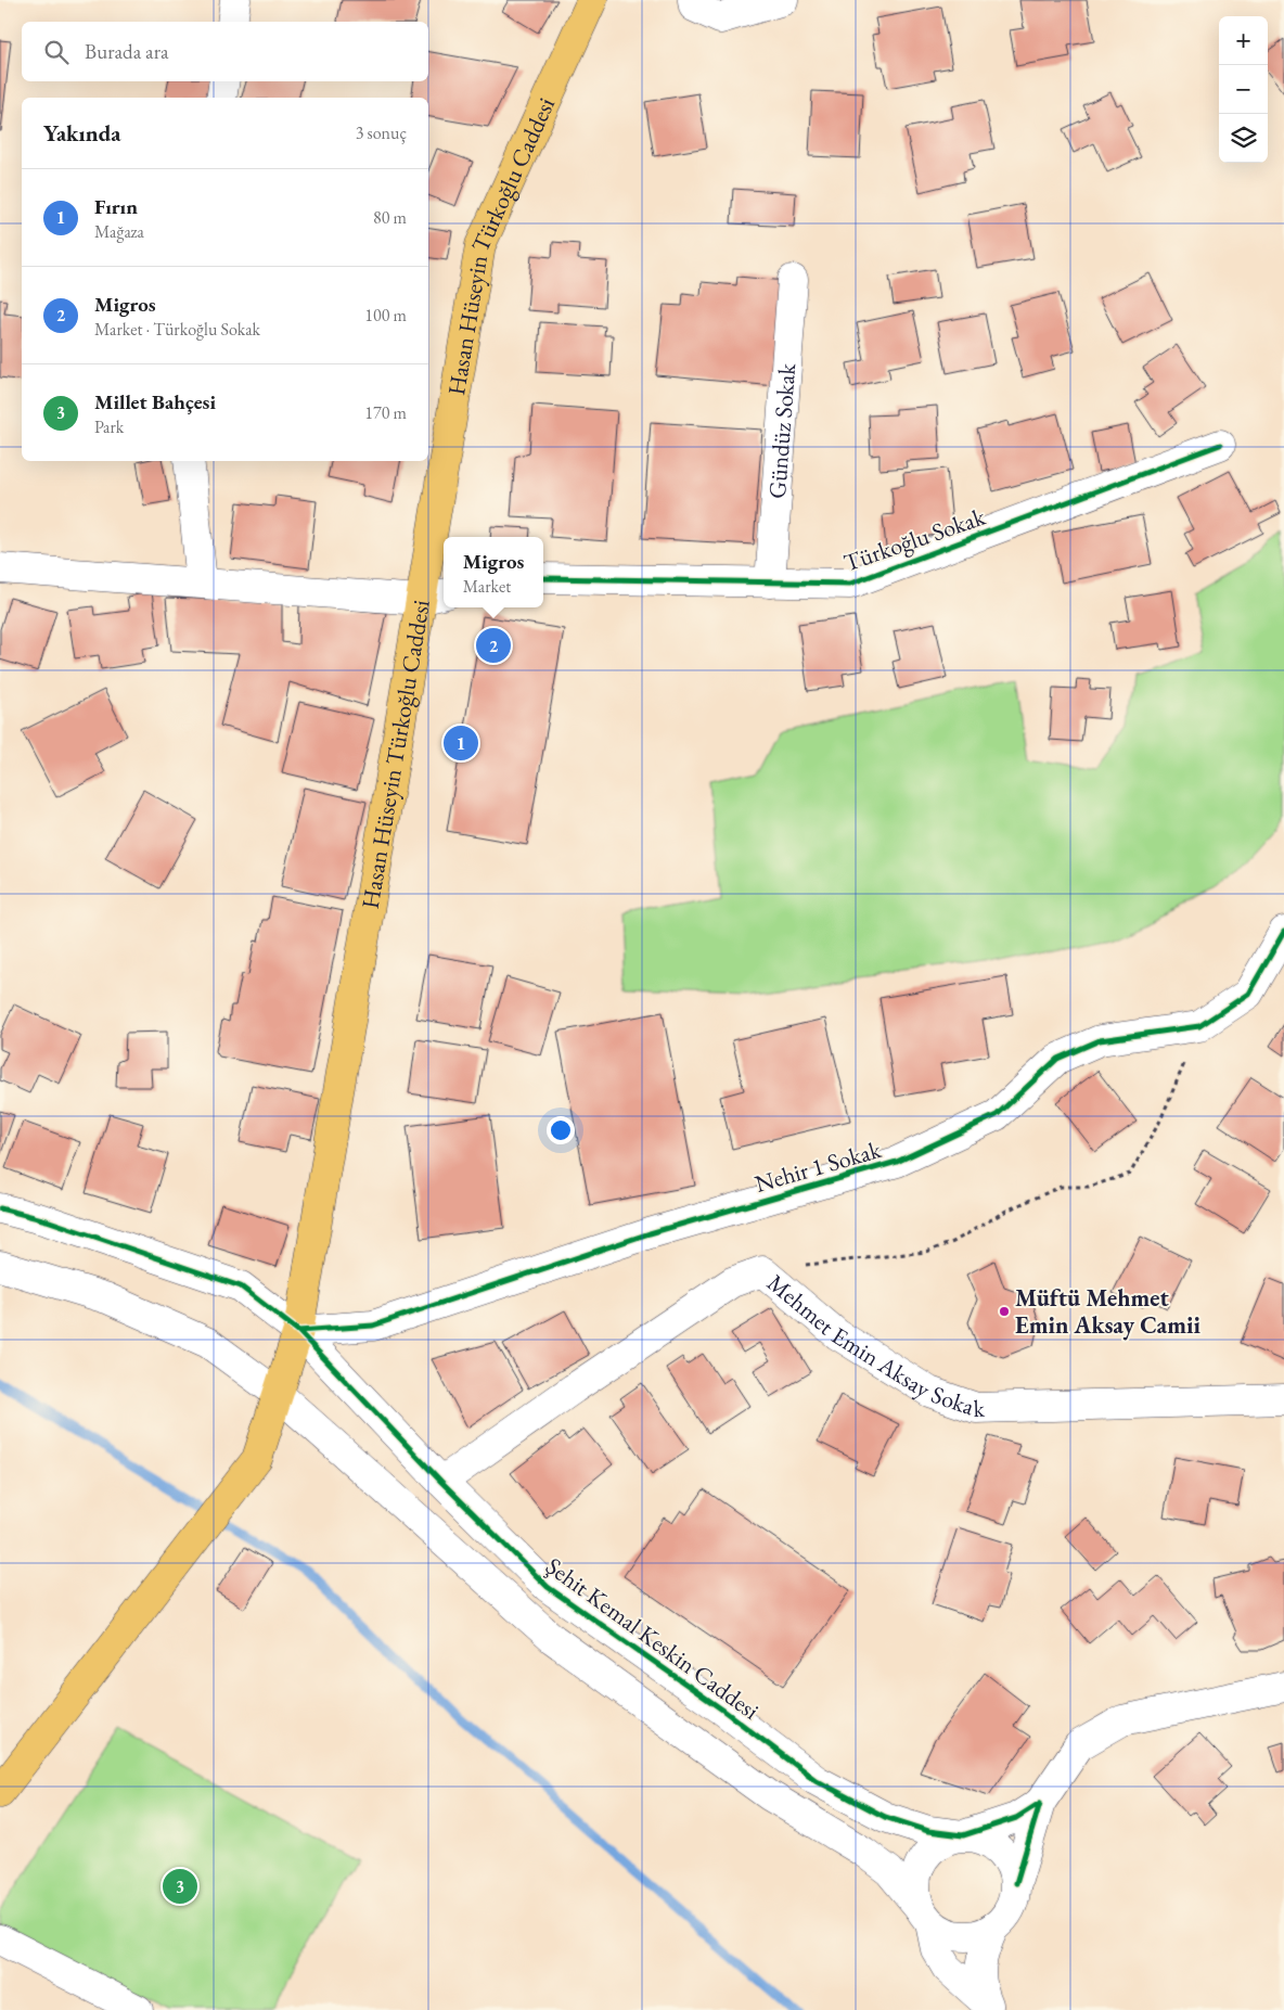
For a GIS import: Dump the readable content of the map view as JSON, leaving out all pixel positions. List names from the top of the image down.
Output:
{
  "streets": {
    "main road": ["Hasan Hüseyin Türkoğlu Caddesi"],
    "street": [
      "Gündüz Sokak",
      "Türkoğlu Sokak",
      "Nehir 1 Sokak",
      "Mehmet Emin Aksay Sokak",
      "Şehit Kemal Keskin Caddesi"
    ]
  },
  "crossings": [
    ["Hasan Hüseyin Türkoğlu Caddesi", "Nehir 1 Sokak"],
    ["Hasan Hüseyin Türkoğlu Caddesi", "Şehit Kemal Keskin Caddesi"],
    ["Gündüz Sokak", "Türkoğlu Sokak"],
    ["Nehir 1 Sokak", "Şehit Kemal Keskin Caddesi"],
    ["Mehmet Emin Aksay Sokak", "Şehit Kemal Keskin Caddesi"]
  ],
  "places": ["Müftü Mehmet Emin Aksay Camii"],
  "page": {
    "map_buttons": ["+", "−"],
    "search": "Burada ara",
    "heading": ["Yakında", "3 sonuç"],
    "list": [
      {
        "mark": "1",
        "name": "Fırın",
        "note": "Mağaza",
        "value": "80 m"
      },
      {
        "mark": "2",
        "name": "Migros",
        "note": "Market · Türkoğlu Sokak",
        "value": "100 m"
      },
      {
        "mark": "3",
        "name": "Millet Bahçesi",
        "note": "Park",
        "value": "170 m"
      }
    ],
    "popup": ["Migros", "Market"],
    "pins": ["2", "1", "3"]
  }
}
